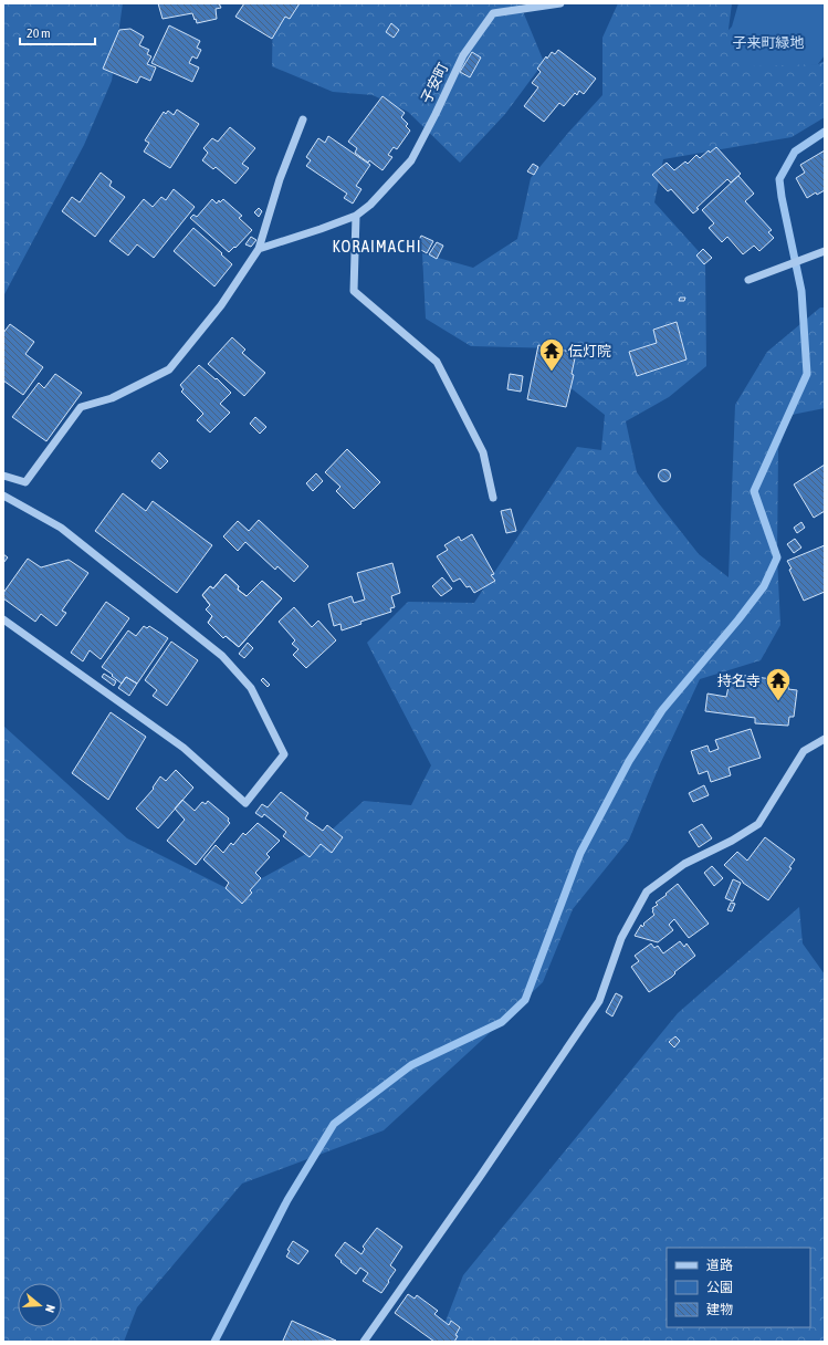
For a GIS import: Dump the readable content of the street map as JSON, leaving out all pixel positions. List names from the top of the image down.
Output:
{
  "streets": {
    "street": ["子安町"]
  },
  "districts": ["KORAIMACHI"],
  "parks": ["子来町緑地"],
  "places": {
    "temple": ["伝灯院", "持名寺"]
  },
  "legend": ["道路", "公園", "建物"],
  "scale_bar": "20 m",
  "north": "right"
}
